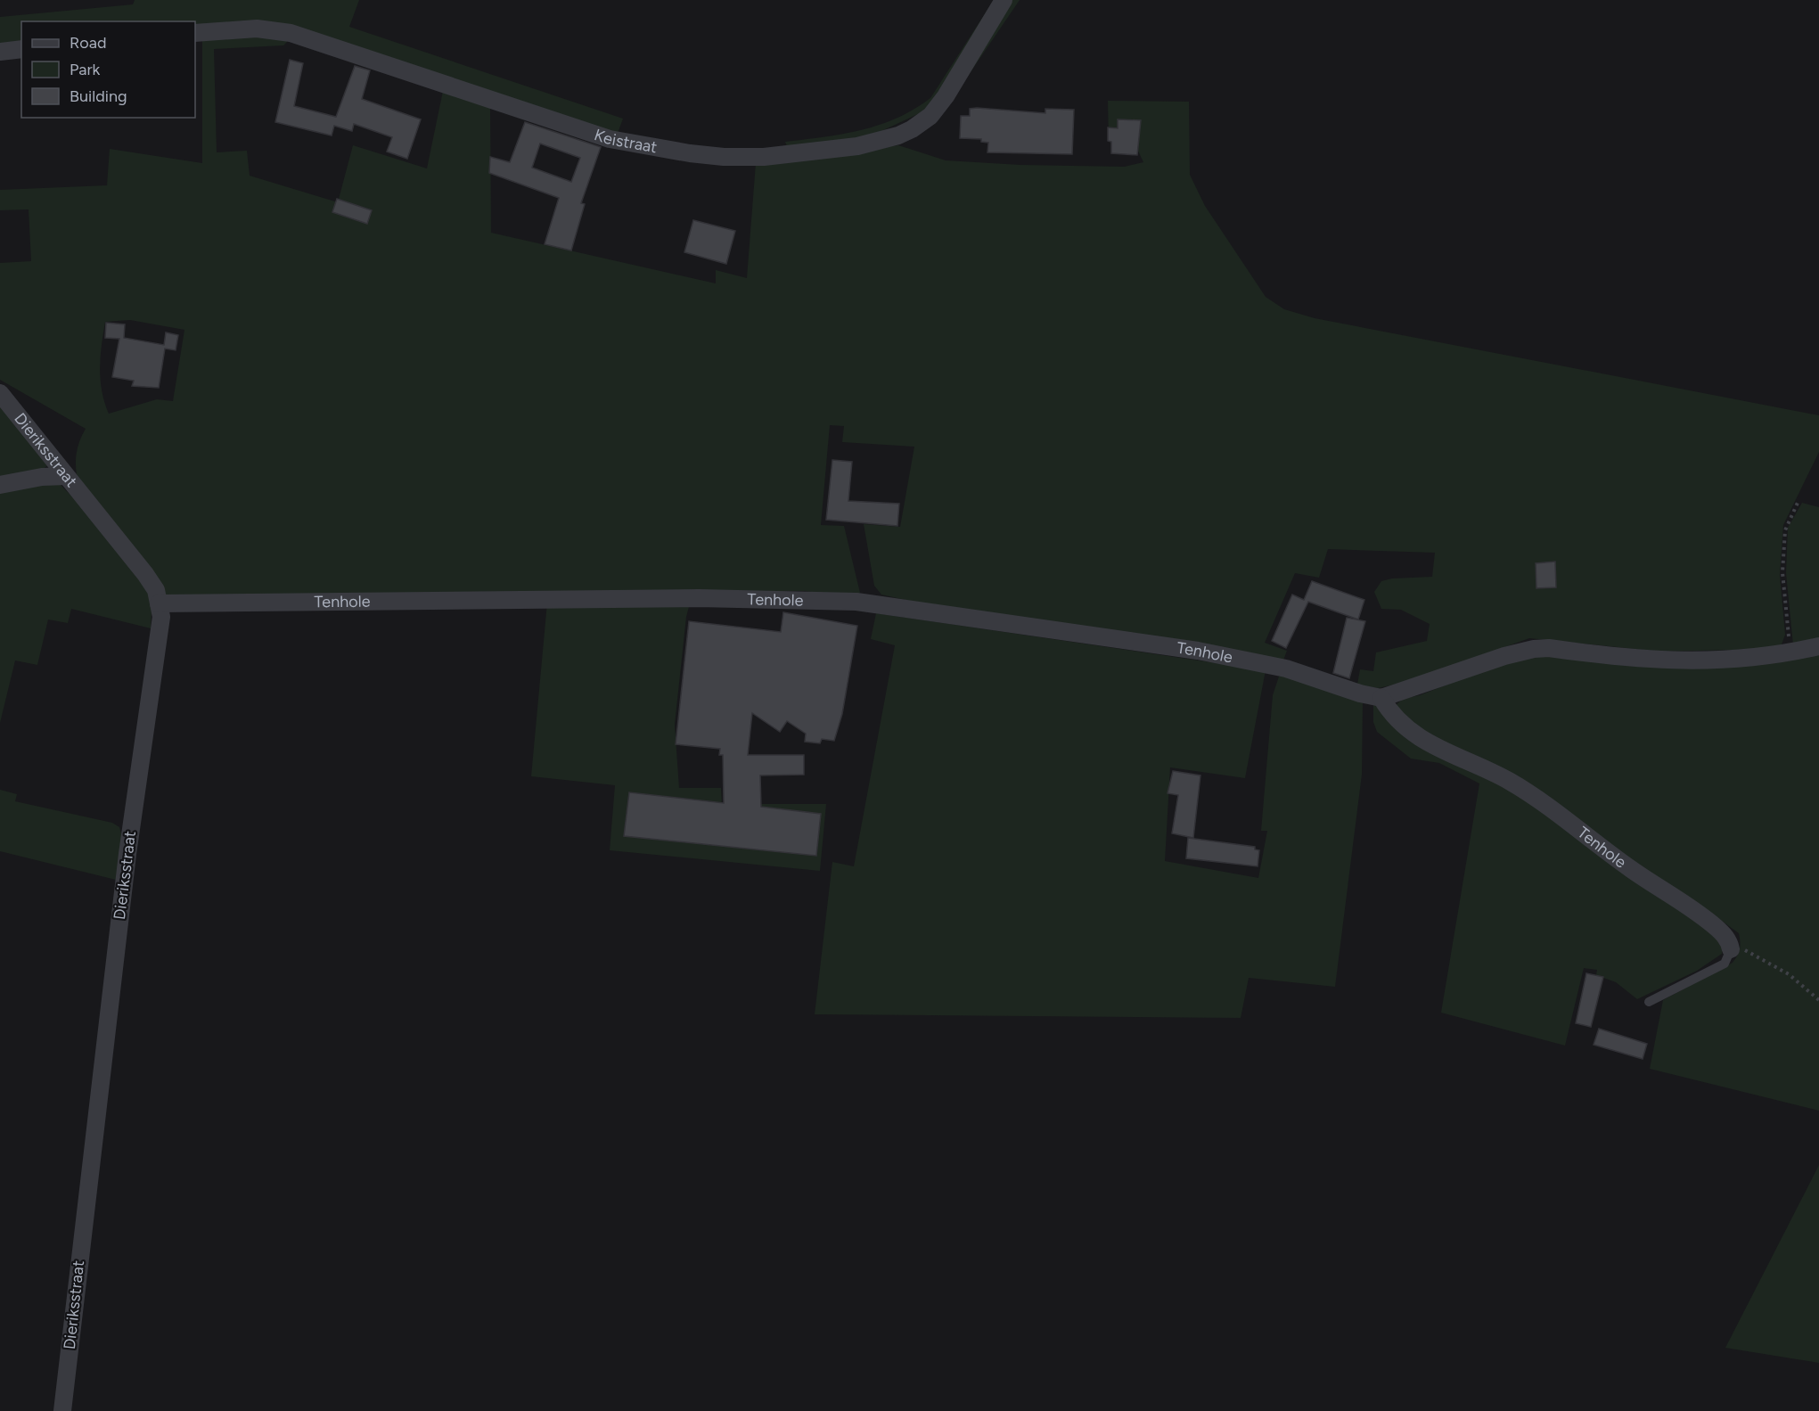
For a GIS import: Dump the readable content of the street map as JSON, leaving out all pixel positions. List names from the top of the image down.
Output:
{
  "streets": {
    "street": ["Keistraat", "Dieriksstraat", "Tenhole"]
  },
  "crossings": [
    ["Dieriksstraat", "Tenhole"]
  ],
  "legend": ["Road", "Park", "Building"]
}
